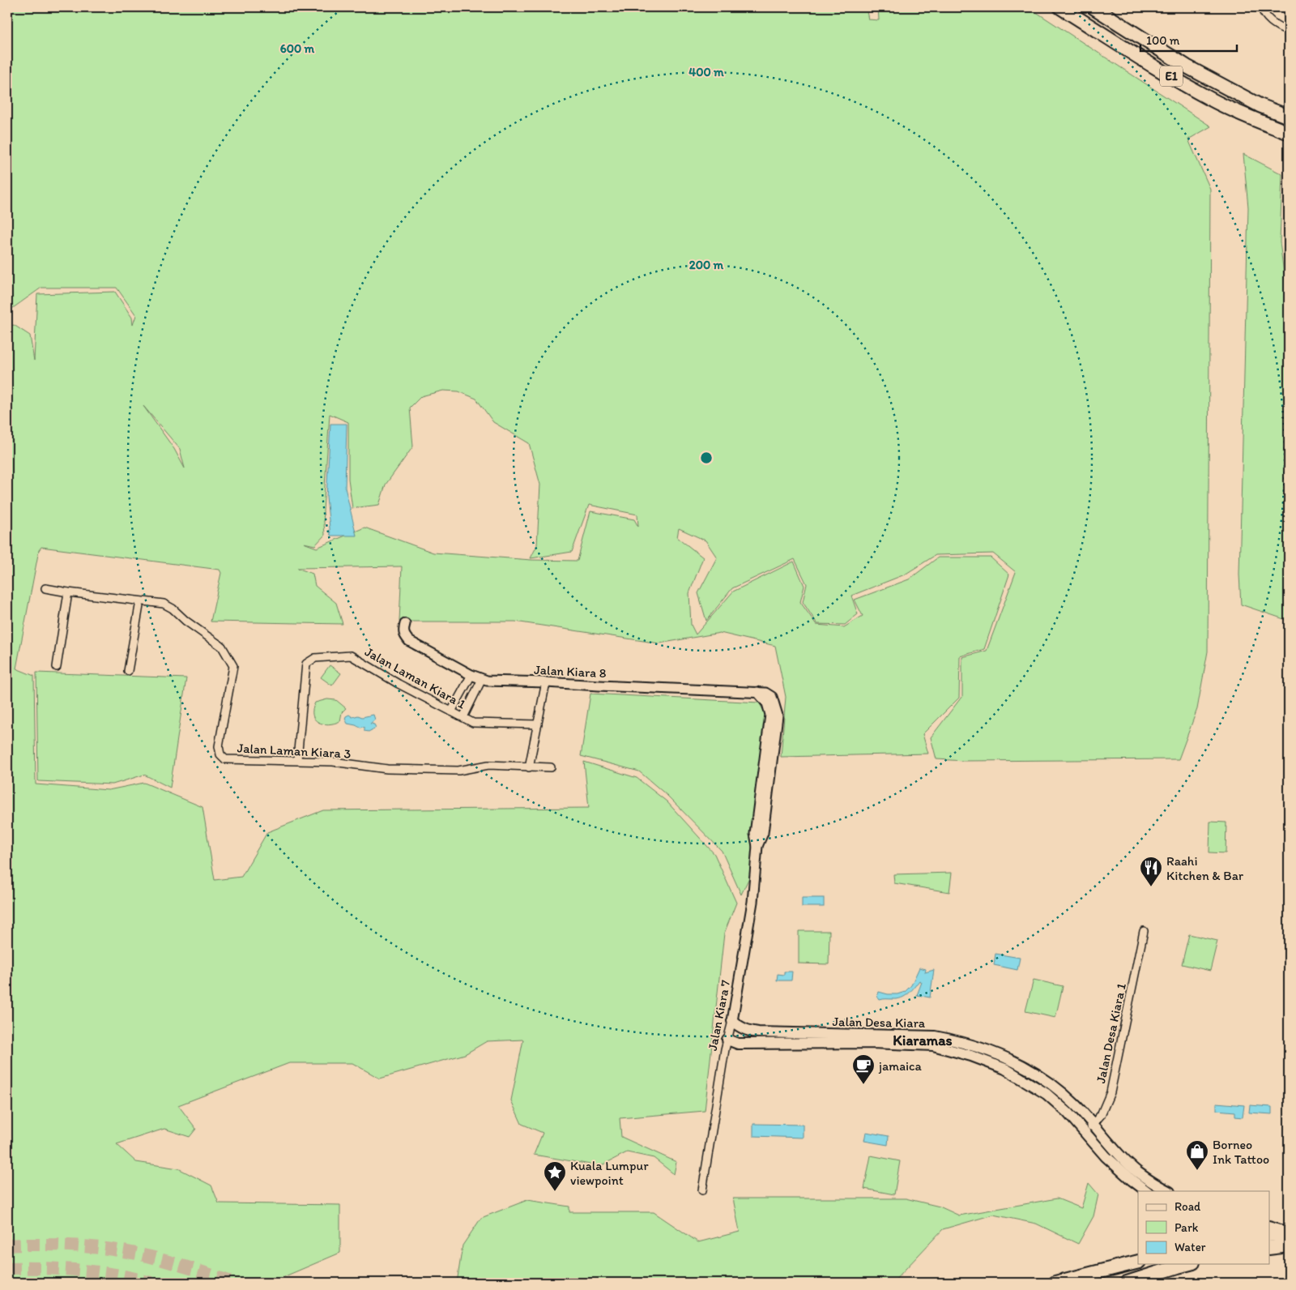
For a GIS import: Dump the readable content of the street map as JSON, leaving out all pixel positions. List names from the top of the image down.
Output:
{
  "streets": {
    "highway": ["E1"],
    "main road": ["Jalan Desa Kiara"],
    "street": [
      "Jalan Kiara 8",
      "Jalan Laman Kiara 1",
      "Jalan Laman Kiara 3",
      "Jalan Kiara 7",
      "Jalan Desa Kiara 1"
    ]
  },
  "crossings": [
    ["Jalan Kiara 8", "Jalan Kiara 7"],
    ["Jalan Laman Kiara 1", "Jalan Laman Kiara 3"],
    ["Jalan Kiara 7", "Jalan Desa Kiara"],
    ["Jalan Desa Kiara", "Jalan Desa Kiara 1"]
  ],
  "districts": ["Kiaramas"],
  "places": {
    "restaurant": ["Raahi Kitchen & Bar"],
    "cafe": ["jamaica"],
    "shop": ["Borneo Ink Tattoo"],
    "place": ["Kuala Lumpur viewpoint"]
  },
  "legend": ["Road", "Park", "Water"],
  "scale_bar": "100 m",
  "rings": ["600 m", "400 m", "200 m"]
}
